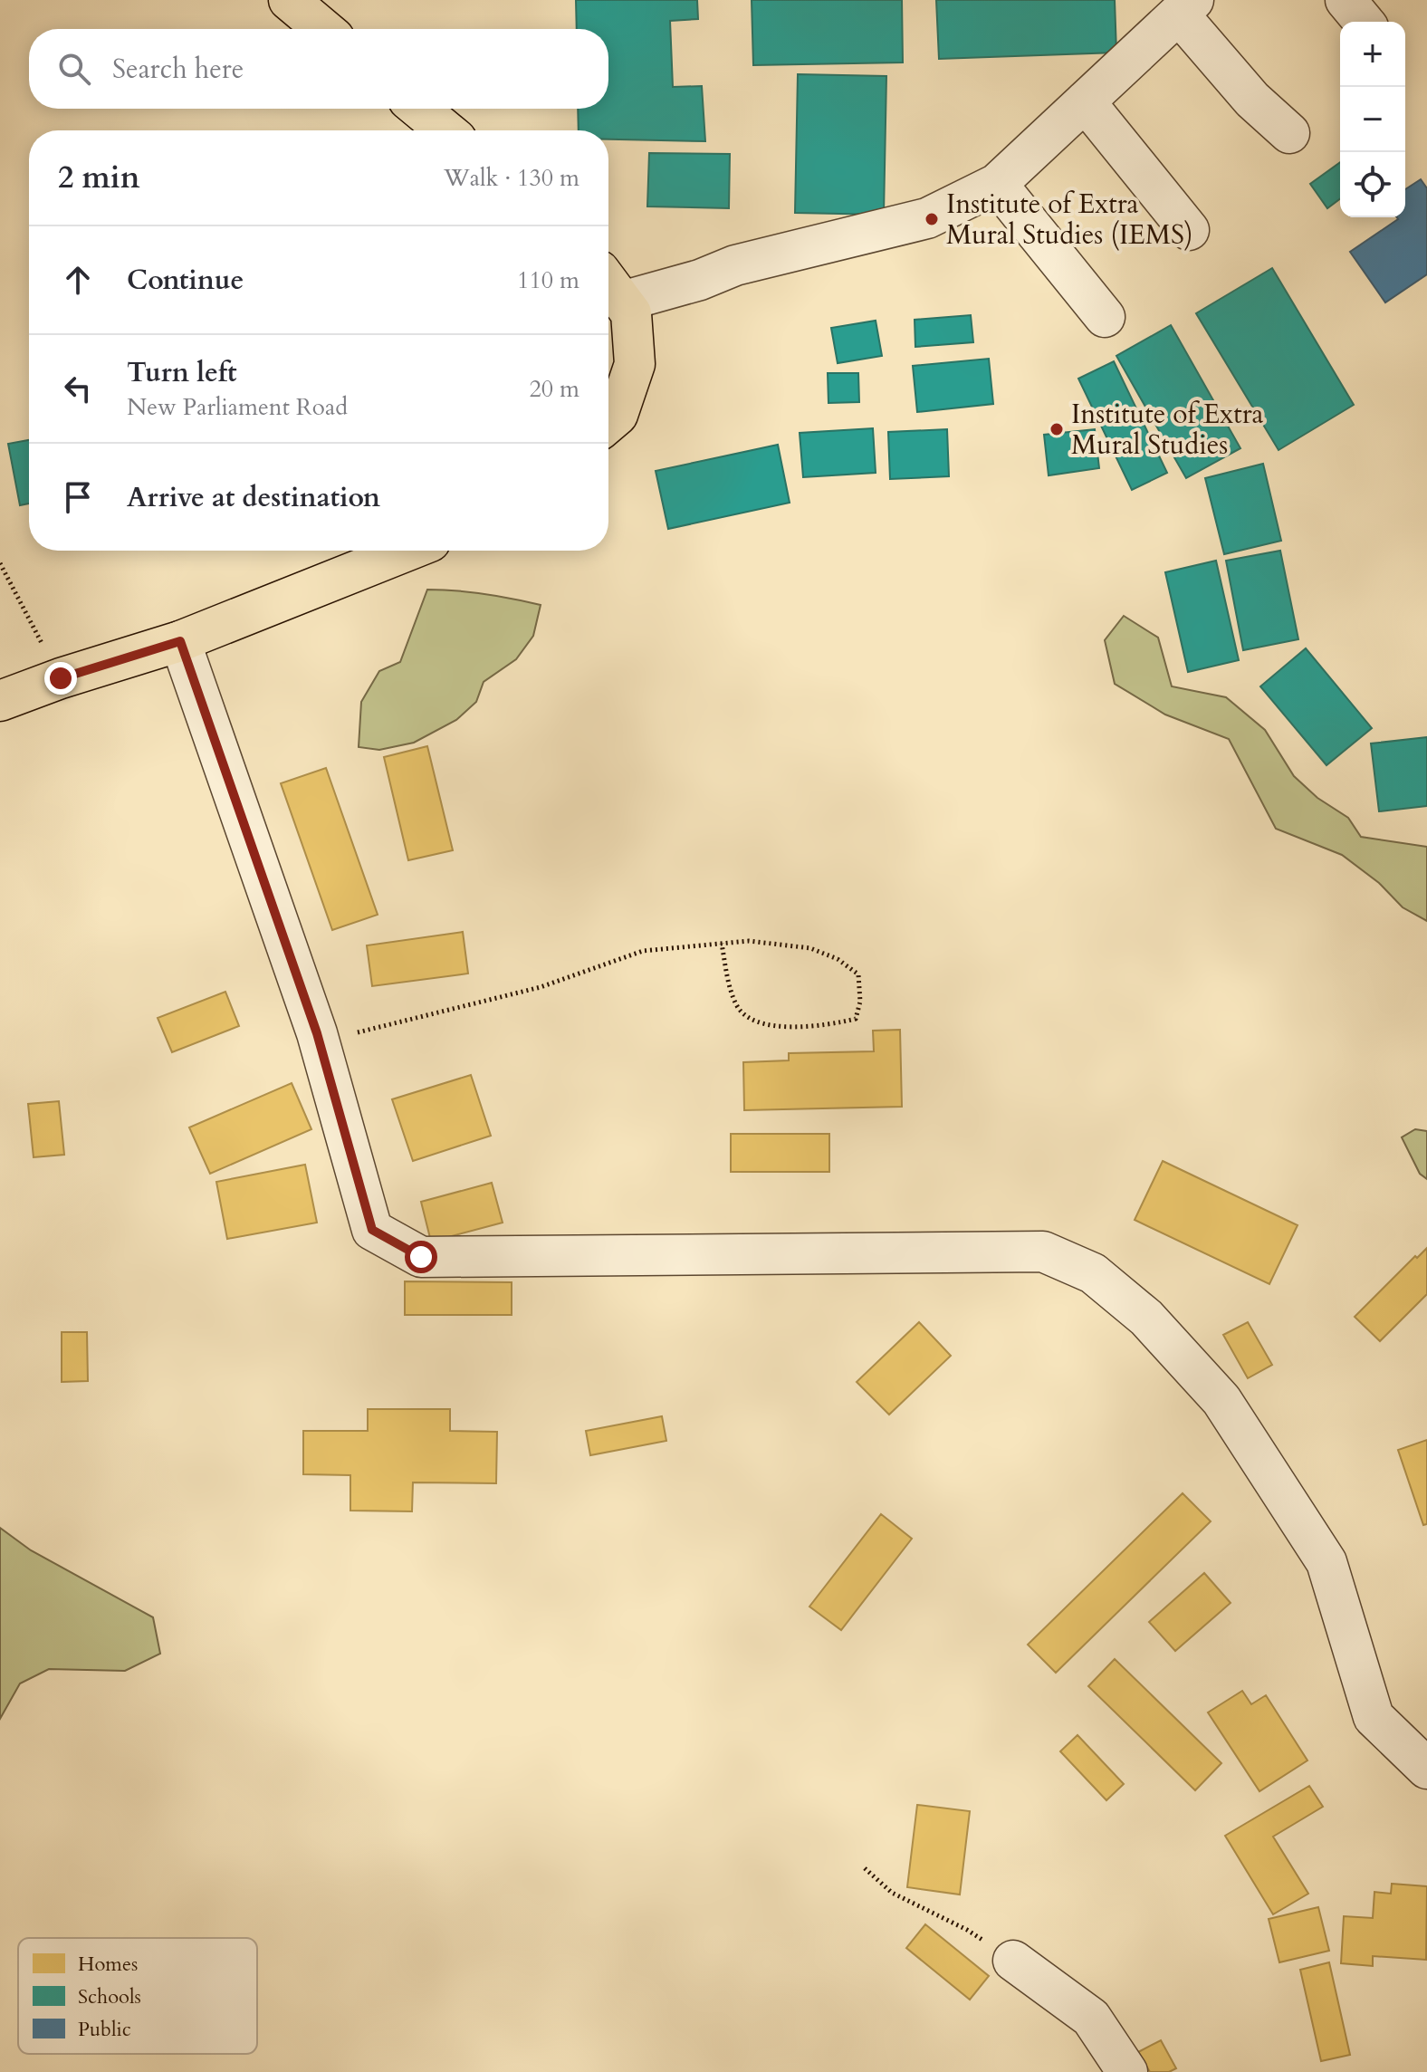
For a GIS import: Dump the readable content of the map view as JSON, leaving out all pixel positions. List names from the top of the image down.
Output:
{
  "places": ["Institute of Extra Mural Studies (IEMS)", "Institute of Extra Mural Studies"],
  "legend": ["Homes", "Schools", "Public"],
  "page": {
    "map_buttons": ["+", "−"],
    "search": "Search here",
    "heading": ["2 min", "Walk · 130 m"],
    "list": [
      ["Continue", "110 m"],
      ["Turn left", "New Parliament Road", "20 m"],
      "Arrive at destination"
    ]
  }
}
